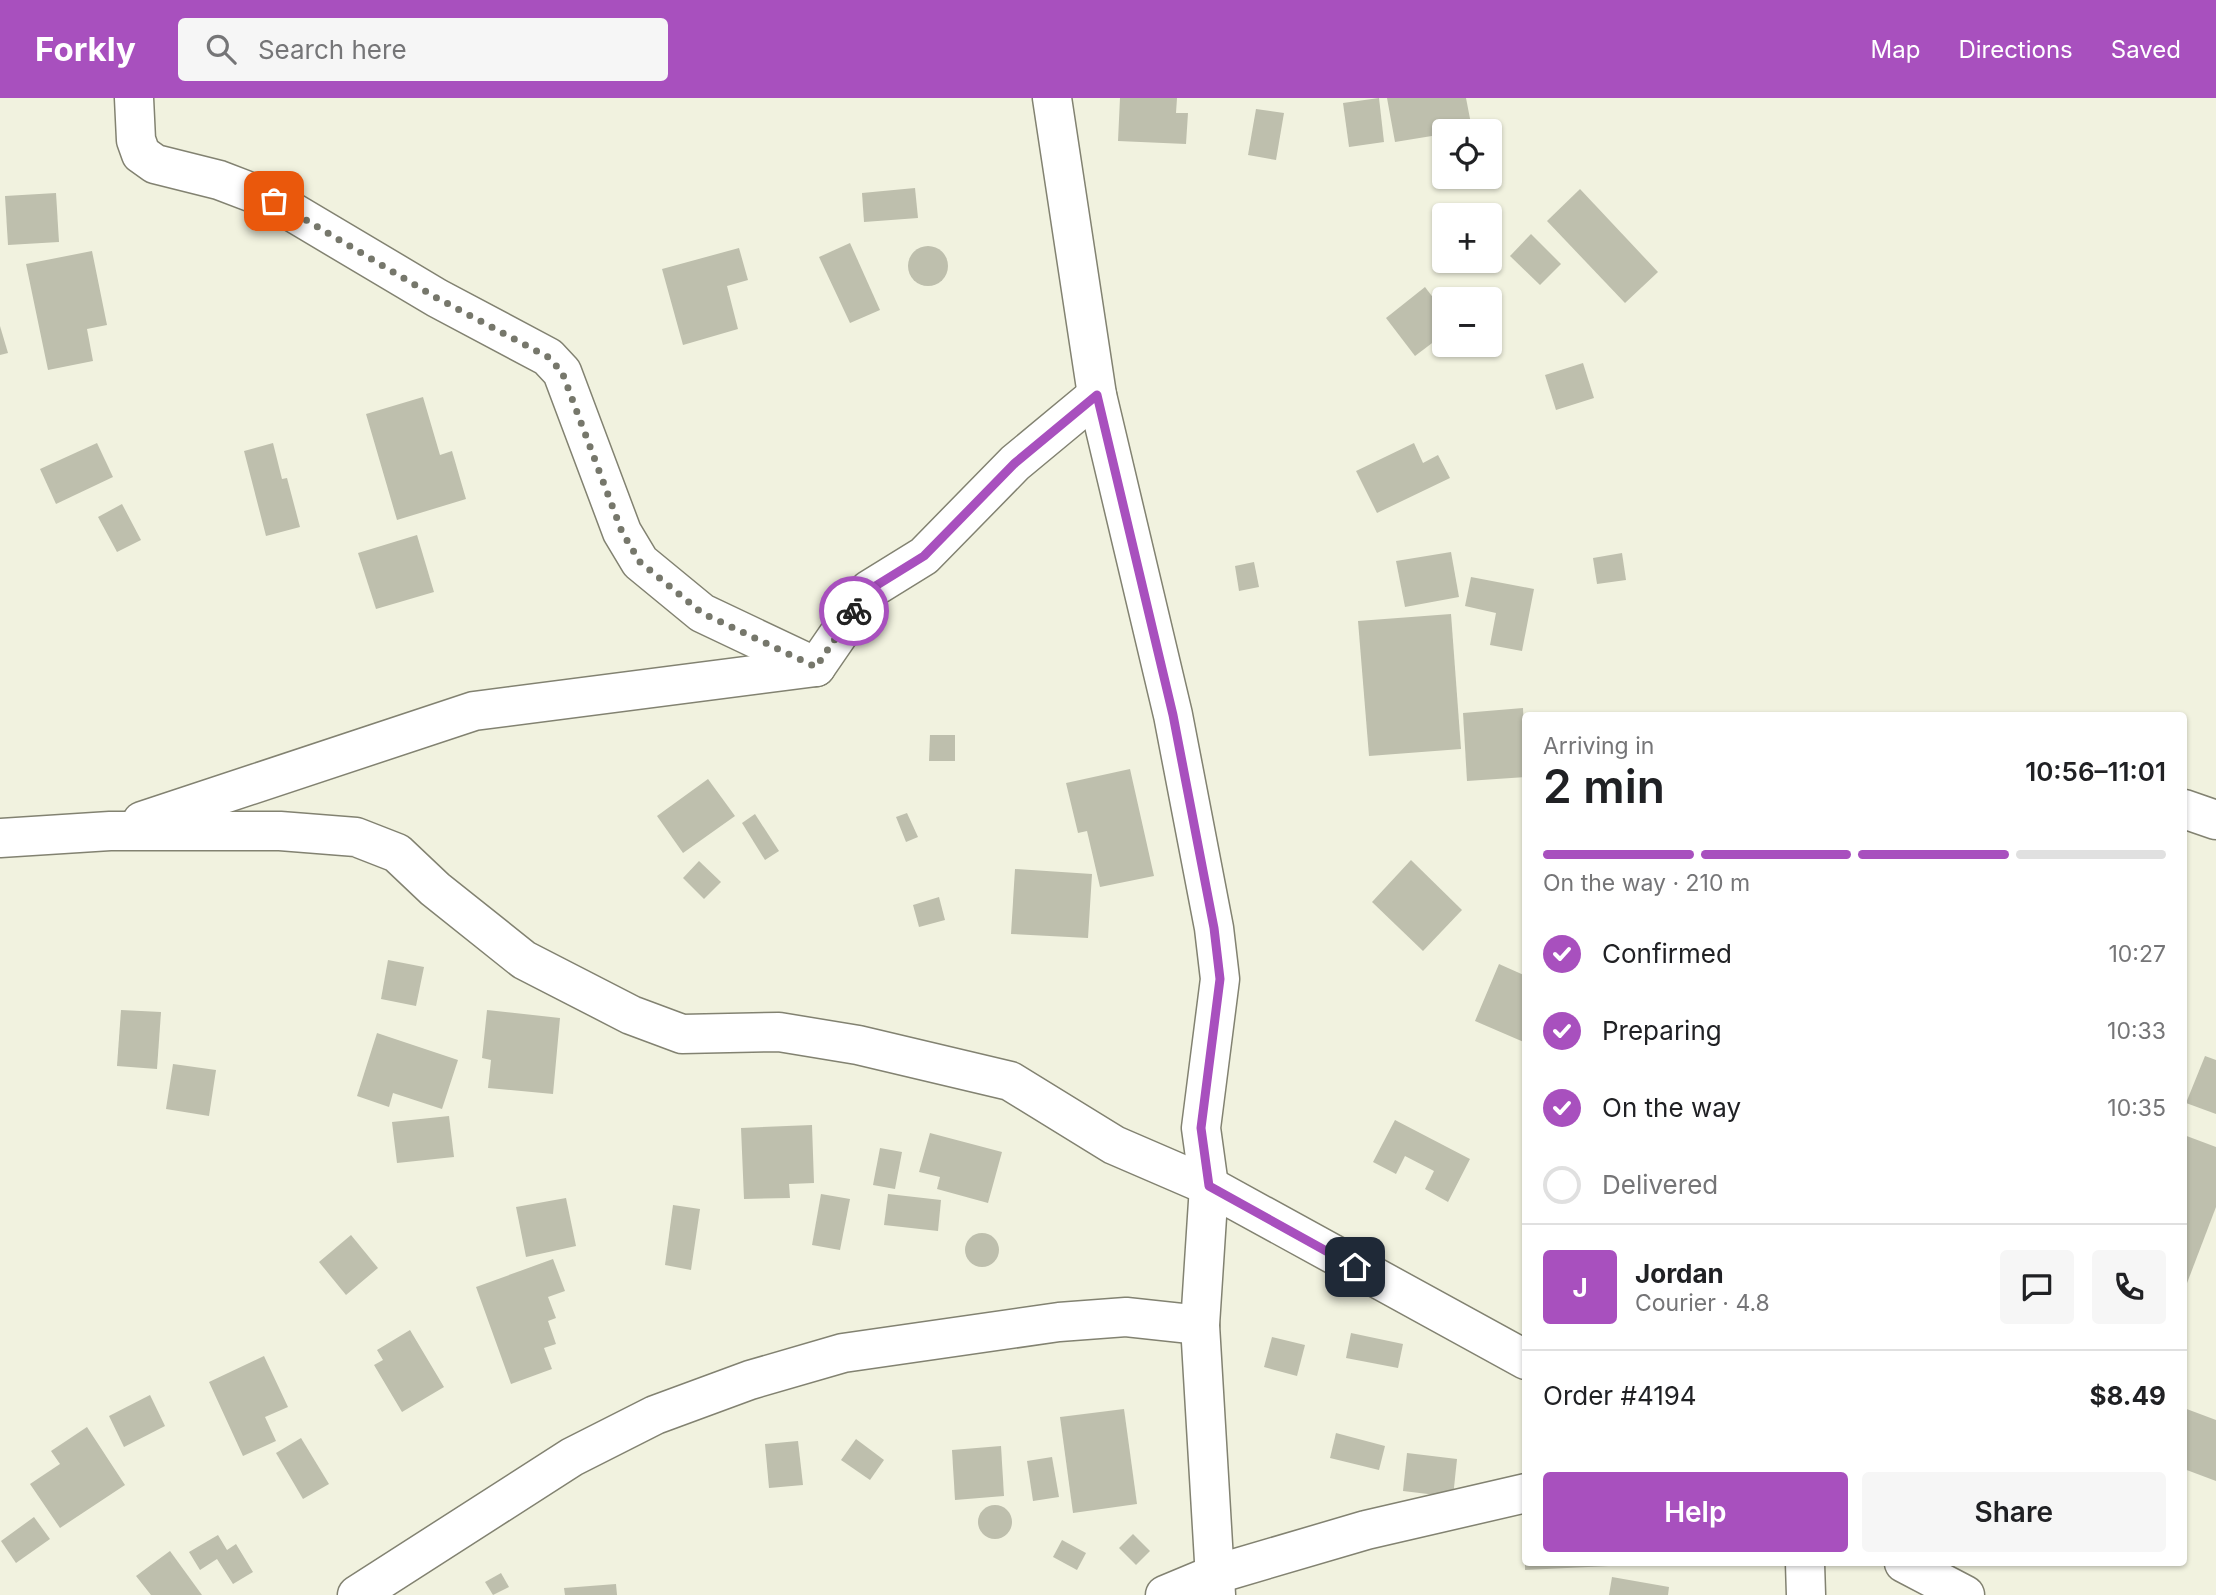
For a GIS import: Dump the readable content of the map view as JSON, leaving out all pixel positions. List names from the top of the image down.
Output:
{
  "page": {
    "header": "Forkly",
    "search": "Search here",
    "nav": ["Map", "Directions", "Saved"],
    "map_buttons": ["+", "−"],
    "heading": ["2 min", "Arriving in", "10:56–11:01"],
    "panel": [
      "Jordan",
      "Courier · 4.8",
      "Order #4194",
      "$8.49"
    ],
    "bar": "On the way · 210 m",
    "list": [
      ["Confirmed", "10:27"],
      ["Preparing", "10:33"],
      ["On the way", "10:35"],
      "Delivered"
    ],
    "round": "J",
    "buttons": ["Help", "Share"]
  }
}
